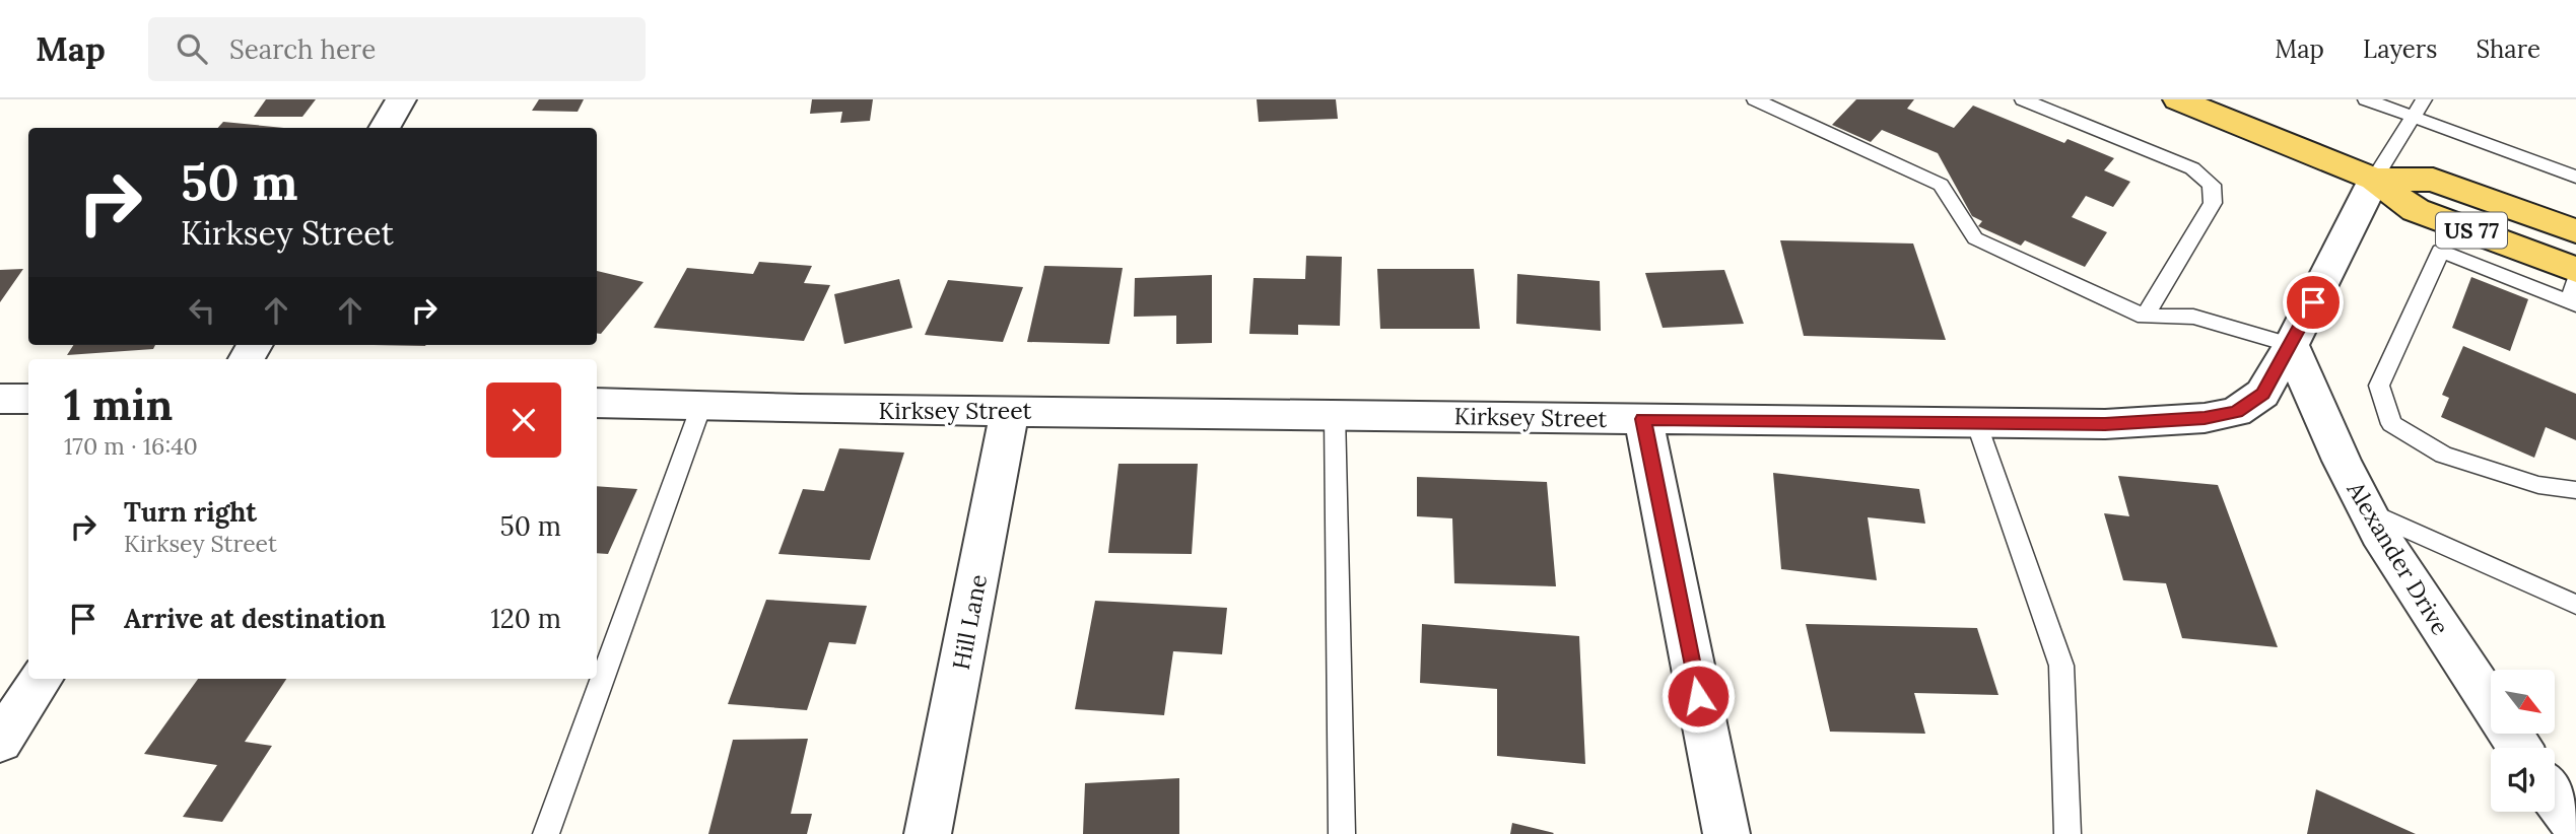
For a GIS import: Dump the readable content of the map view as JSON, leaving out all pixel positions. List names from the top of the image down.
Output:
{
  "streets": {
    "main road": ["US 77"],
    "street": ["Kirksey Street", "Alexander Drive", "Hill Lane"]
  },
  "crossings": [
    ["US 77", "Kirksey Street"],
    ["Kirksey Street", "Alexander Drive"],
    ["Kirksey Street", "Hill Lane"]
  ],
  "north": "bottom right",
  "page": {
    "header": "Map",
    "search": "Search here",
    "nav": ["Map", "Layers", "Share"],
    "turn": ["50 m", "Kirksey Street"],
    "heading": ["1 min", "170 m · 16:40"],
    "list": [
      {
        "name": "Turn right",
        "note": "Kirksey Street",
        "value": "50 m"
      },
      {
        "name": "Arrive at destination",
        "value": "120 m"
      }
    ]
  }
}
